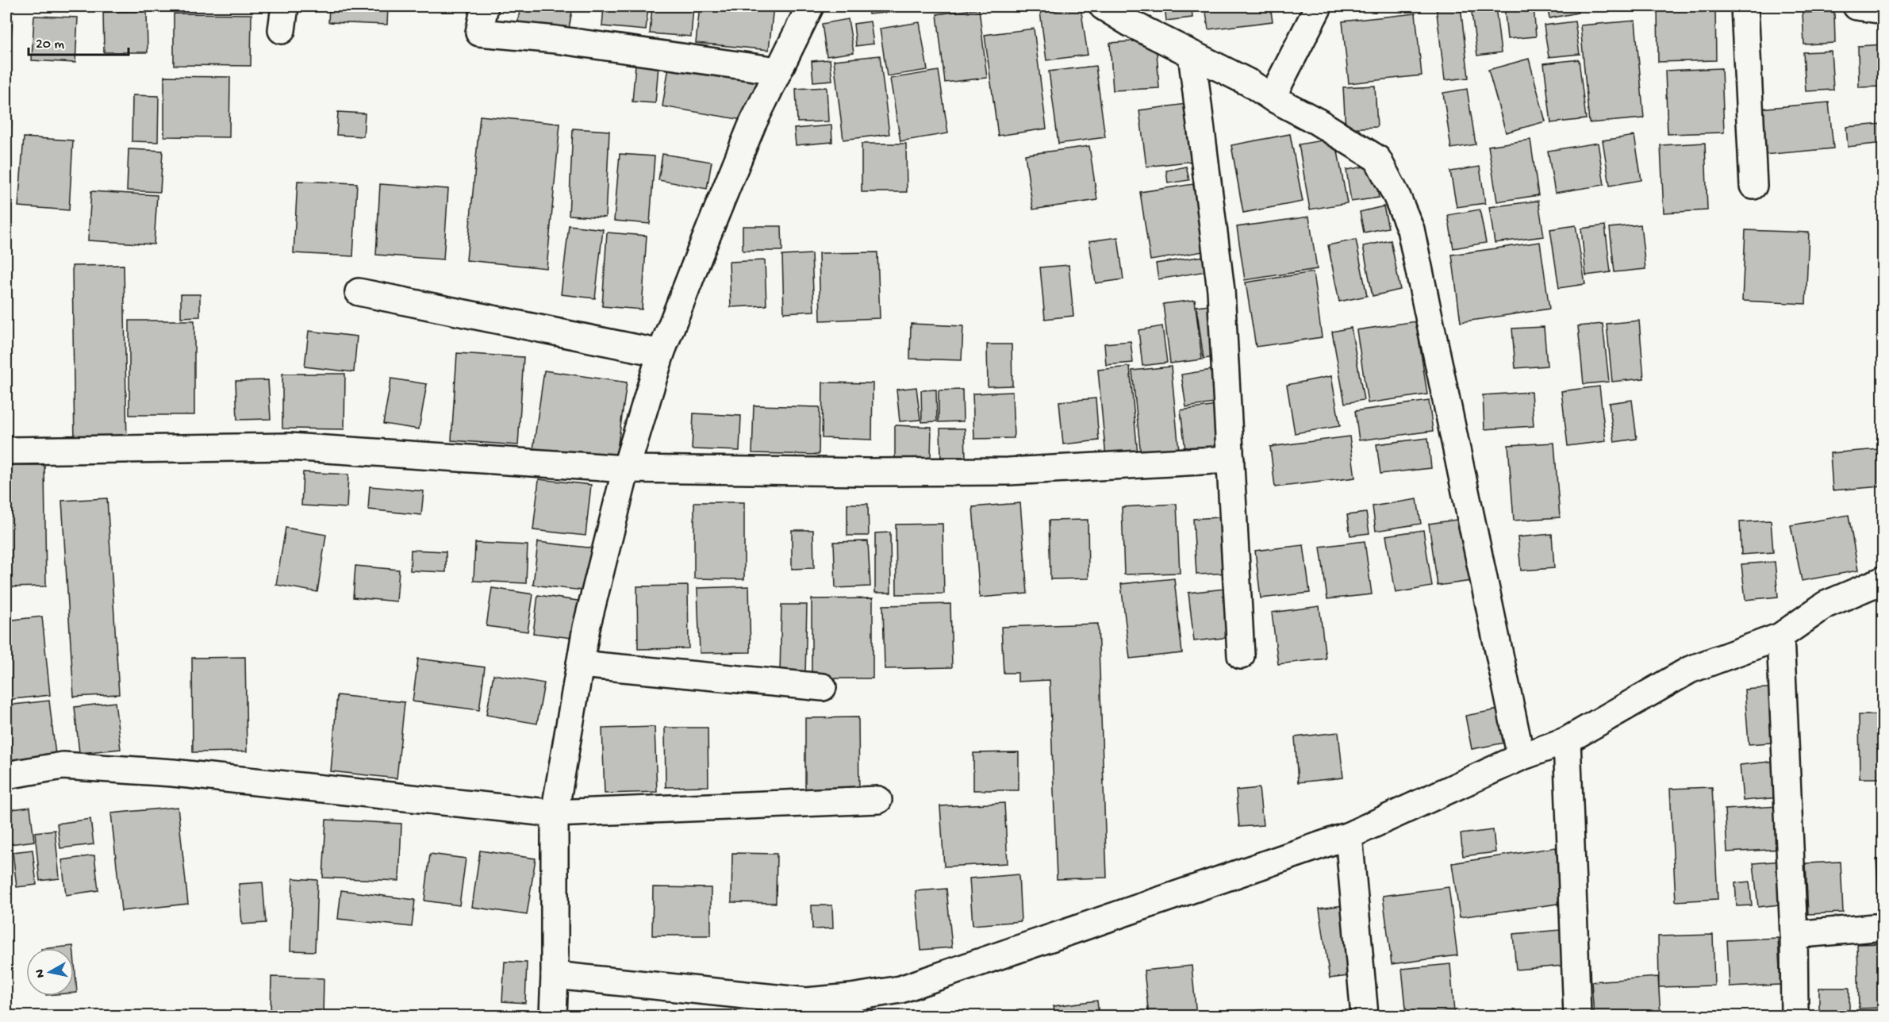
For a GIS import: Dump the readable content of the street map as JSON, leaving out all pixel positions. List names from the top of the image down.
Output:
{
  "scale_bar": "20 m",
  "north": "left"
}
